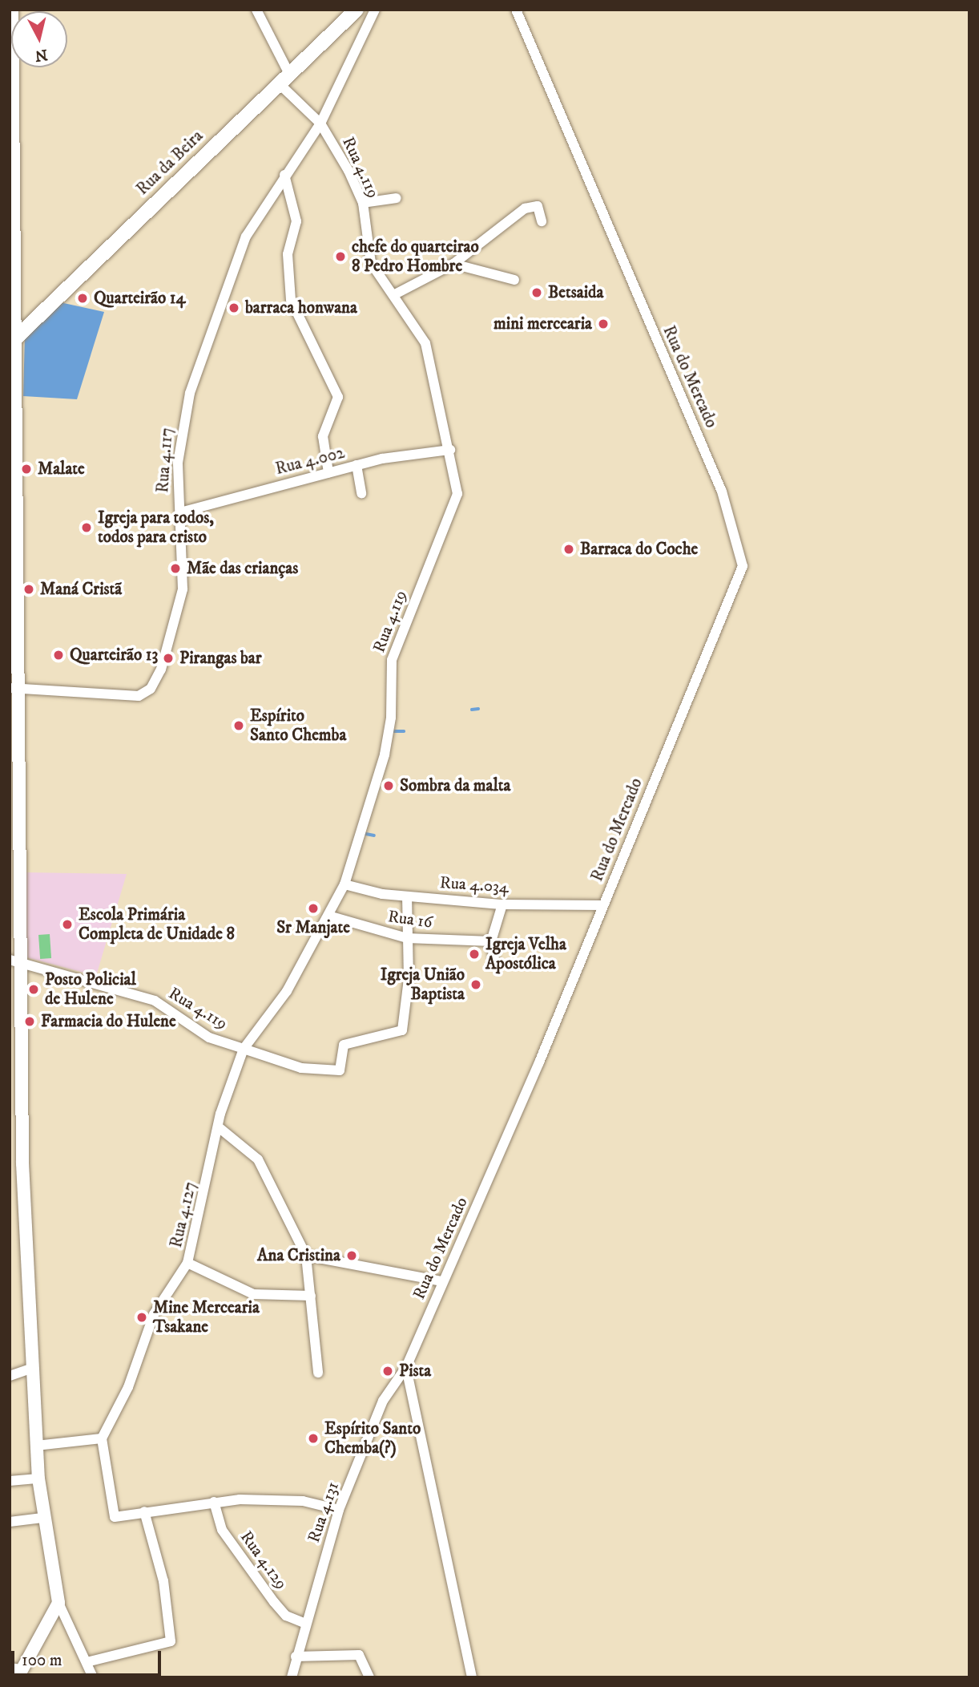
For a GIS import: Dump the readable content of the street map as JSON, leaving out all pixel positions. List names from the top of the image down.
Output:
{
  "streets": {
    "main road": ["Rua da Beira"],
    "street": [
      "Rua 4.119",
      "Rua do Mercado",
      "Rua 4.117",
      "Rua 4.002",
      "Rua 4.034",
      "Rua 16",
      "Rua 4.127",
      "Rua 4.131",
      "Rua 4.129"
    ]
  },
  "crossings": [
    ["Rua da Beira", "Rua 4.119"],
    ["Rua 4.119", "Rua 4.117"],
    ["Rua 4.119", "Rua 4.002"],
    ["Rua 4.119", "Rua 4.034"],
    ["Rua 4.119", "Rua 16"],
    ["Rua 4.119", "Rua 4.127"],
    ["Rua do Mercado", "Rua 4.034"],
    ["Rua do Mercado", "Rua 4.131"],
    ["Rua 4.117", "Rua 4.002"],
    ["Rua 4.131", "Rua 4.129"]
  ],
  "places": [
    "chefe do quarteirao 8 Pedro Hombre",
    "Betsaida",
    "Quarteirão 14",
    "barraca honwana",
    "mini mercearia",
    "Malate",
    "Igreja para todos, todos para cristo",
    "Barraca do Coche",
    "Mãe das crianças",
    "Maná Cristã",
    "Quarteirão 13",
    "Pirangas bar",
    "Espírito Santo Chemba",
    "Sombra da malta",
    "Sr Manjate",
    "Escola Primária Completa de Unidade 8",
    "Igreja Velha Apostólica",
    "Igreja União Baptista",
    "Posto Policial de Hulene",
    "Farmacia do Hulene",
    "Ana Cristina",
    "Mine Mercearia Tsakane",
    "Pista",
    "Espírito Santo Chemba(?)"
  ],
  "scale_bar": "100 m",
  "north": "bottom"
}
